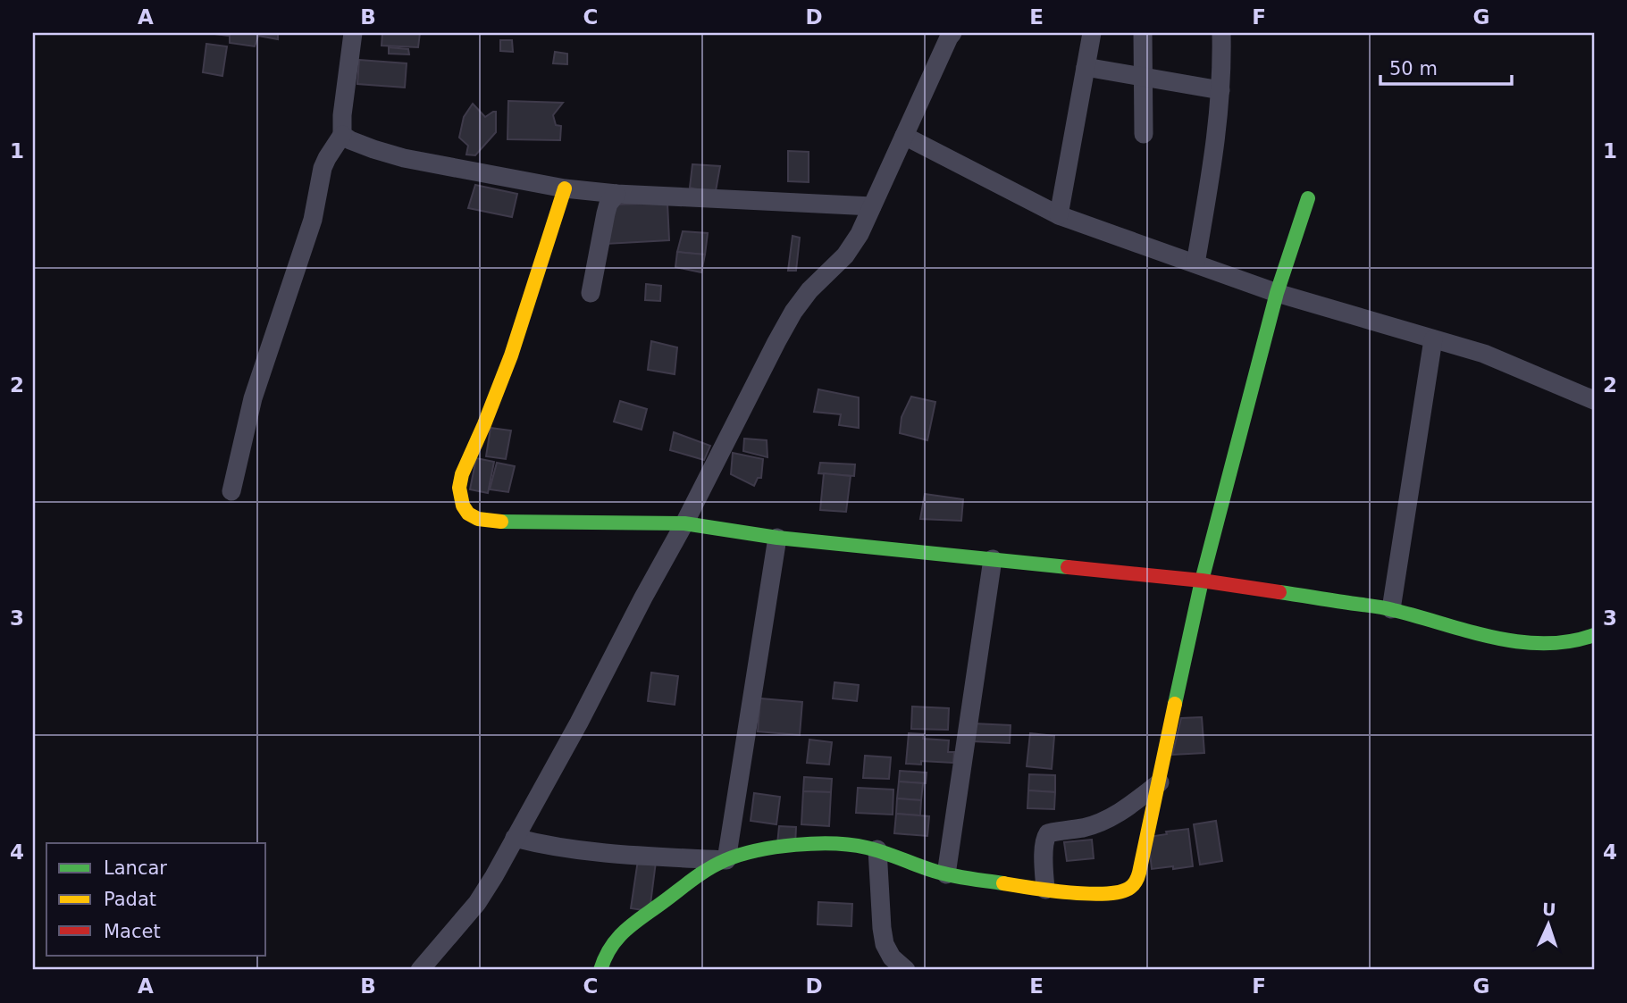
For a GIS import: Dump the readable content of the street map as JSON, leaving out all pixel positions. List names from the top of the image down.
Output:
{
  "legend": ["Lancar", "Padat", "Macet"],
  "scale_bar": "50 m",
  "north": "top",
  "grid": {
    "columns": [
      "A",
      "B",
      "C",
      "D",
      "E",
      "F",
      "G"
    ],
    "rows": [
      "1",
      "2",
      "3",
      "4"
    ]
  }
}
